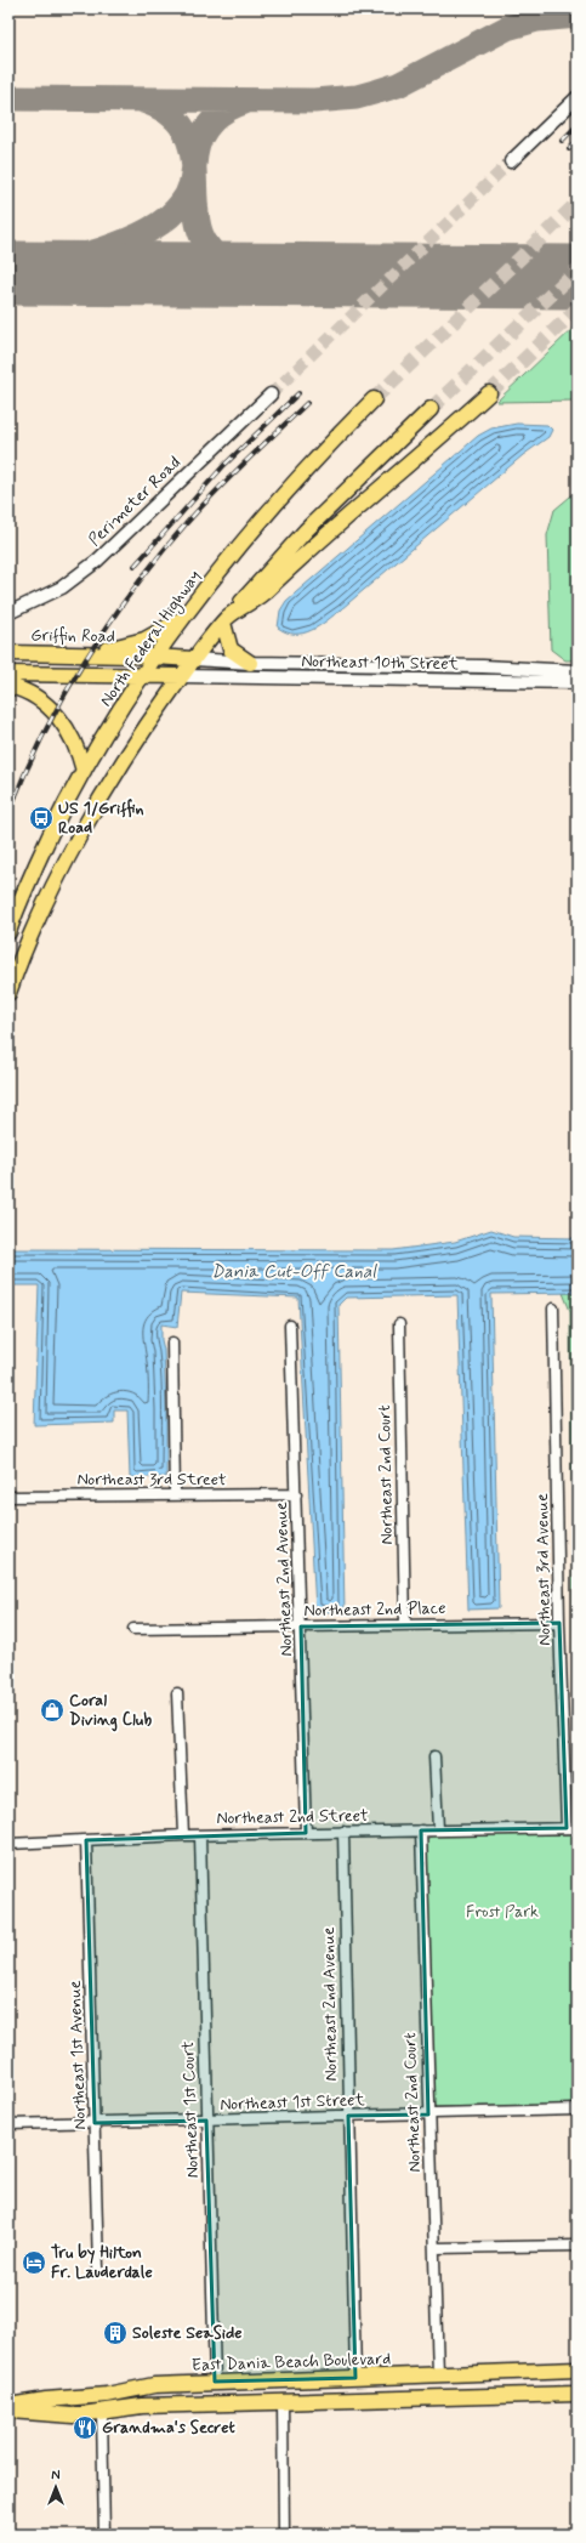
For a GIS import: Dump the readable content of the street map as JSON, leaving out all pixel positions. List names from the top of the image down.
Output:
{
  "streets": {
    "main road": ["Griffin Road", "North Federal Highway", "East Dania Beach Boulevard"],
    "street": [
      "Perimeter Road",
      "Northeast 10th Street",
      "Northeast 2nd Court",
      "Northeast 3rd Street",
      "Northeast 3rd Avenue",
      "Northeast 2nd Avenue",
      "Northeast 2nd Place",
      "Northeast 2nd Street",
      "Northeast 1st Avenue",
      "Northeast 1st Street",
      "Northeast 1st Court"
    ]
  },
  "crossings": [
    ["Griffin Road", "North Federal Highway"],
    ["Griffin Road", "Northeast 10th Street"],
    ["Northeast 2nd Court", "Northeast 2nd Place"],
    ["Northeast 2nd Court", "Northeast 2nd Street"],
    ["Northeast 2nd Court", "Northeast 1st Street"],
    ["Northeast 2nd Court", "East Dania Beach Boulevard"],
    ["Northeast 3rd Street", "Northeast 2nd Avenue"],
    ["Northeast 3rd Avenue", "Northeast 2nd Place"],
    ["Northeast 3rd Avenue", "Northeast 2nd Street"],
    ["Northeast 2nd Avenue", "Northeast 2nd Place"],
    ["Northeast 2nd Avenue", "Northeast 2nd Street"],
    ["Northeast 2nd Avenue", "Northeast 1st Street"],
    ["Northeast 2nd Avenue", "East Dania Beach Boulevard"],
    ["Northeast 2nd Street", "Northeast 1st Avenue"],
    ["Northeast 2nd Street", "Northeast 1st Court"],
    ["Northeast 1st Avenue", "Northeast 1st Street"],
    ["Northeast 1st Street", "Northeast 1st Court"],
    ["Northeast 1st Court", "East Dania Beach Boulevard"]
  ],
  "water": ["Dania Cut-Off Canal"],
  "parks": ["Frost Park"],
  "places": {
    "bus stop": ["US 1/Griffin Road"],
    "shop": ["Coral Diving Club"],
    "hotel": ["Tru by Hilton Fr. Lauderdale"],
    "building": ["Soleste SeaSide"],
    "restaurant": ["Grandma's Secret"]
  },
  "north": "top"
}
